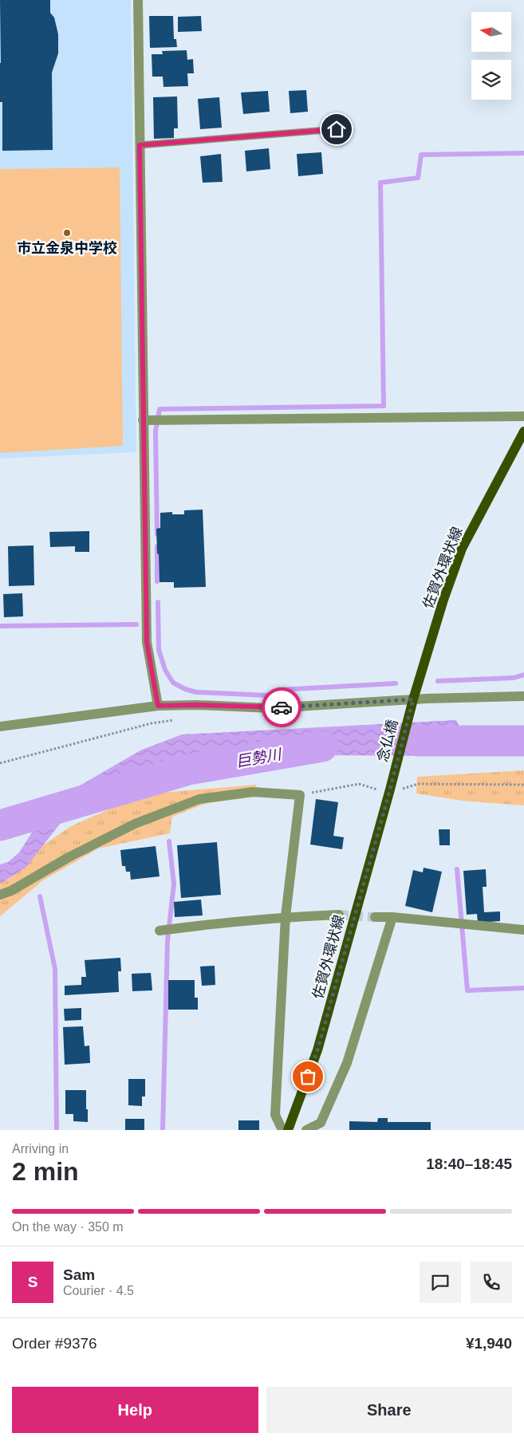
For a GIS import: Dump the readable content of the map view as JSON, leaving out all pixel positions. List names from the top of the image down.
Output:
{
  "streets": {
    "main road": ["佐賀外環状線", "念仏橋"]
  },
  "crossings": [
    ["佐賀外環状線", "念仏橋"]
  ],
  "water": ["巨勢川"],
  "places": ["市立金泉中学校"],
  "north": "left",
  "page": {
    "heading": ["2 min", "Arriving in", "18:40–18:45"],
    "panel": [
      "Sam",
      "Courier · 4.5",
      "Order #9376",
      "¥1,940"
    ],
    "bar": "On the way · 350 m",
    "round": "S",
    "buttons": ["Help", "Share"]
  }
}
